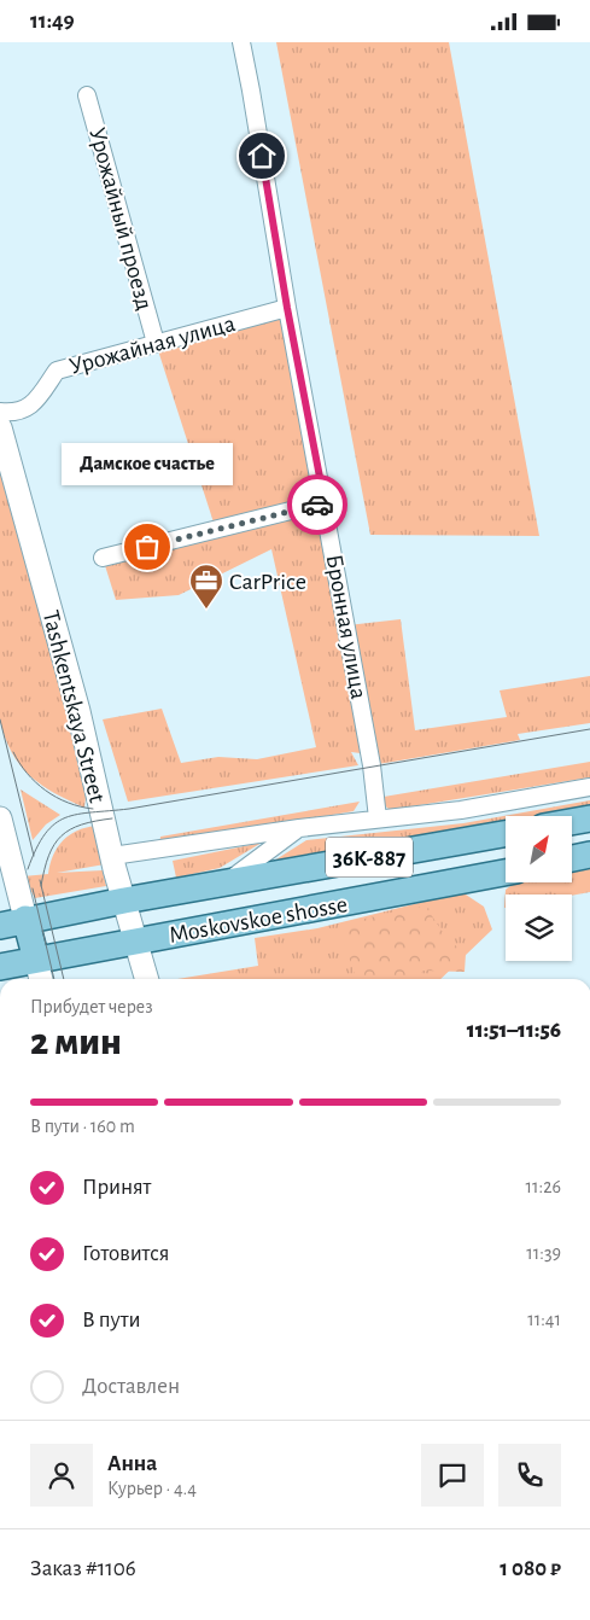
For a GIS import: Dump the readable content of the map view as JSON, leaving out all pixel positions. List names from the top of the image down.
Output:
{
  "streets": {
    "main road": ["Tashkentskaya Street", "36К-887", "Moskovskoe shosse"],
    "street": ["Урожайный проезд", "Урожайная улица", "Бронная улица"]
  },
  "crossings": [
    ["Урожайный проезд", "Урожайная улица"],
    ["Урожайная улица", "Бронная улица"],
    ["Tashkentskaya Street", "Moskovskoe shosse"]
  ],
  "places": {
    "other": ["Дамское счастье"],
    "office": ["CarPrice"]
  },
  "north": "top right",
  "page": {
    "status": "11:49",
    "bubble": "Дамское счастье",
    "heading": ["2 мин", "Прибудет через", "11:51–11:56"],
    "panel": [
      "Анна",
      "Курьер · 4.4",
      "Заказ #1106",
      "1 080 ₽"
    ],
    "bar": "В пути · 160 m",
    "list": [
      ["Принят", "11:26"],
      ["Готовится", "11:39"],
      ["В пути", "11:41"],
      "Доставлен"
    ]
  }
}
